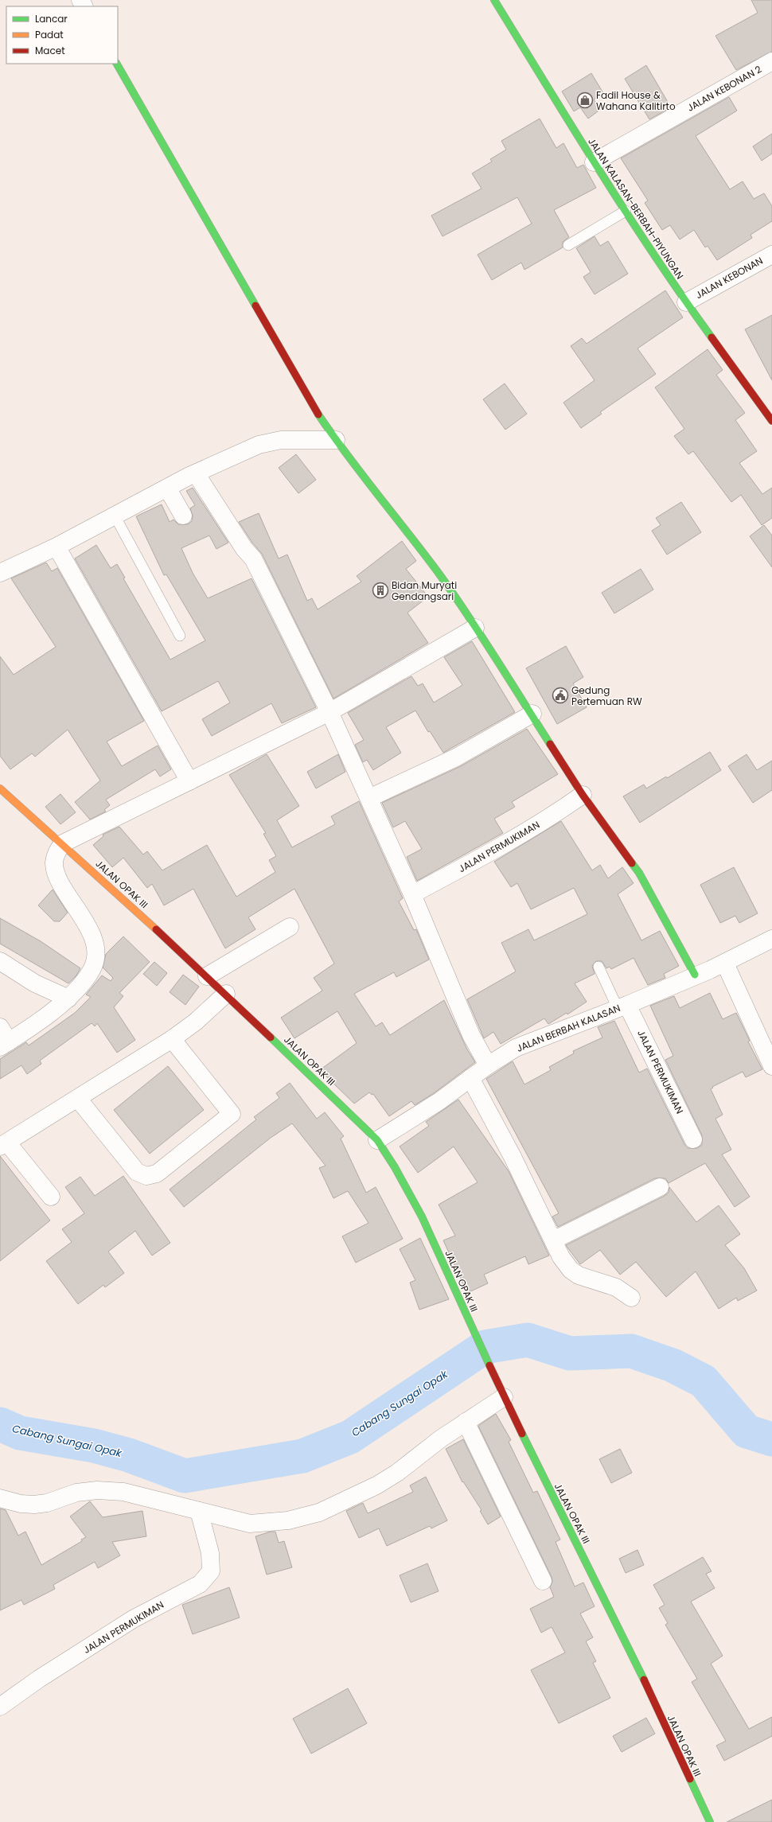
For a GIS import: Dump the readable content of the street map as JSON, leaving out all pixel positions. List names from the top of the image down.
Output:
{
  "streets": {
    "street": [
      "JALAN KEBONAN 2",
      "JALAN KALASAN-BERBAH-PIYUNGAN",
      "JALAN KEBONAN",
      "JALAN PERMUKIMAN",
      "JALAN OPAK III",
      "JALAN BERBAH KALASAN"
    ]
  },
  "crossings": [
    ["JALAN KEBONAN 2", "JALAN KALASAN-BERBAH-PIYUNGAN"],
    ["JALAN KALASAN-BERBAH-PIYUNGAN", "JALAN KEBONAN"],
    ["JALAN PERMUKIMAN", "JALAN BERBAH KALASAN"],
    ["JALAN OPAK III", "JALAN BERBAH KALASAN"]
  ],
  "water": ["Cabang Sungai Opak"],
  "places": {
    "shop": ["Fadil House & Wahana Kalitirto"],
    "building": ["Bidan Muryati Gendangsari"],
    "public building": ["Gedung Pertemuan RW"]
  },
  "legend": ["Lancar", "Padat", "Macet"]
}
